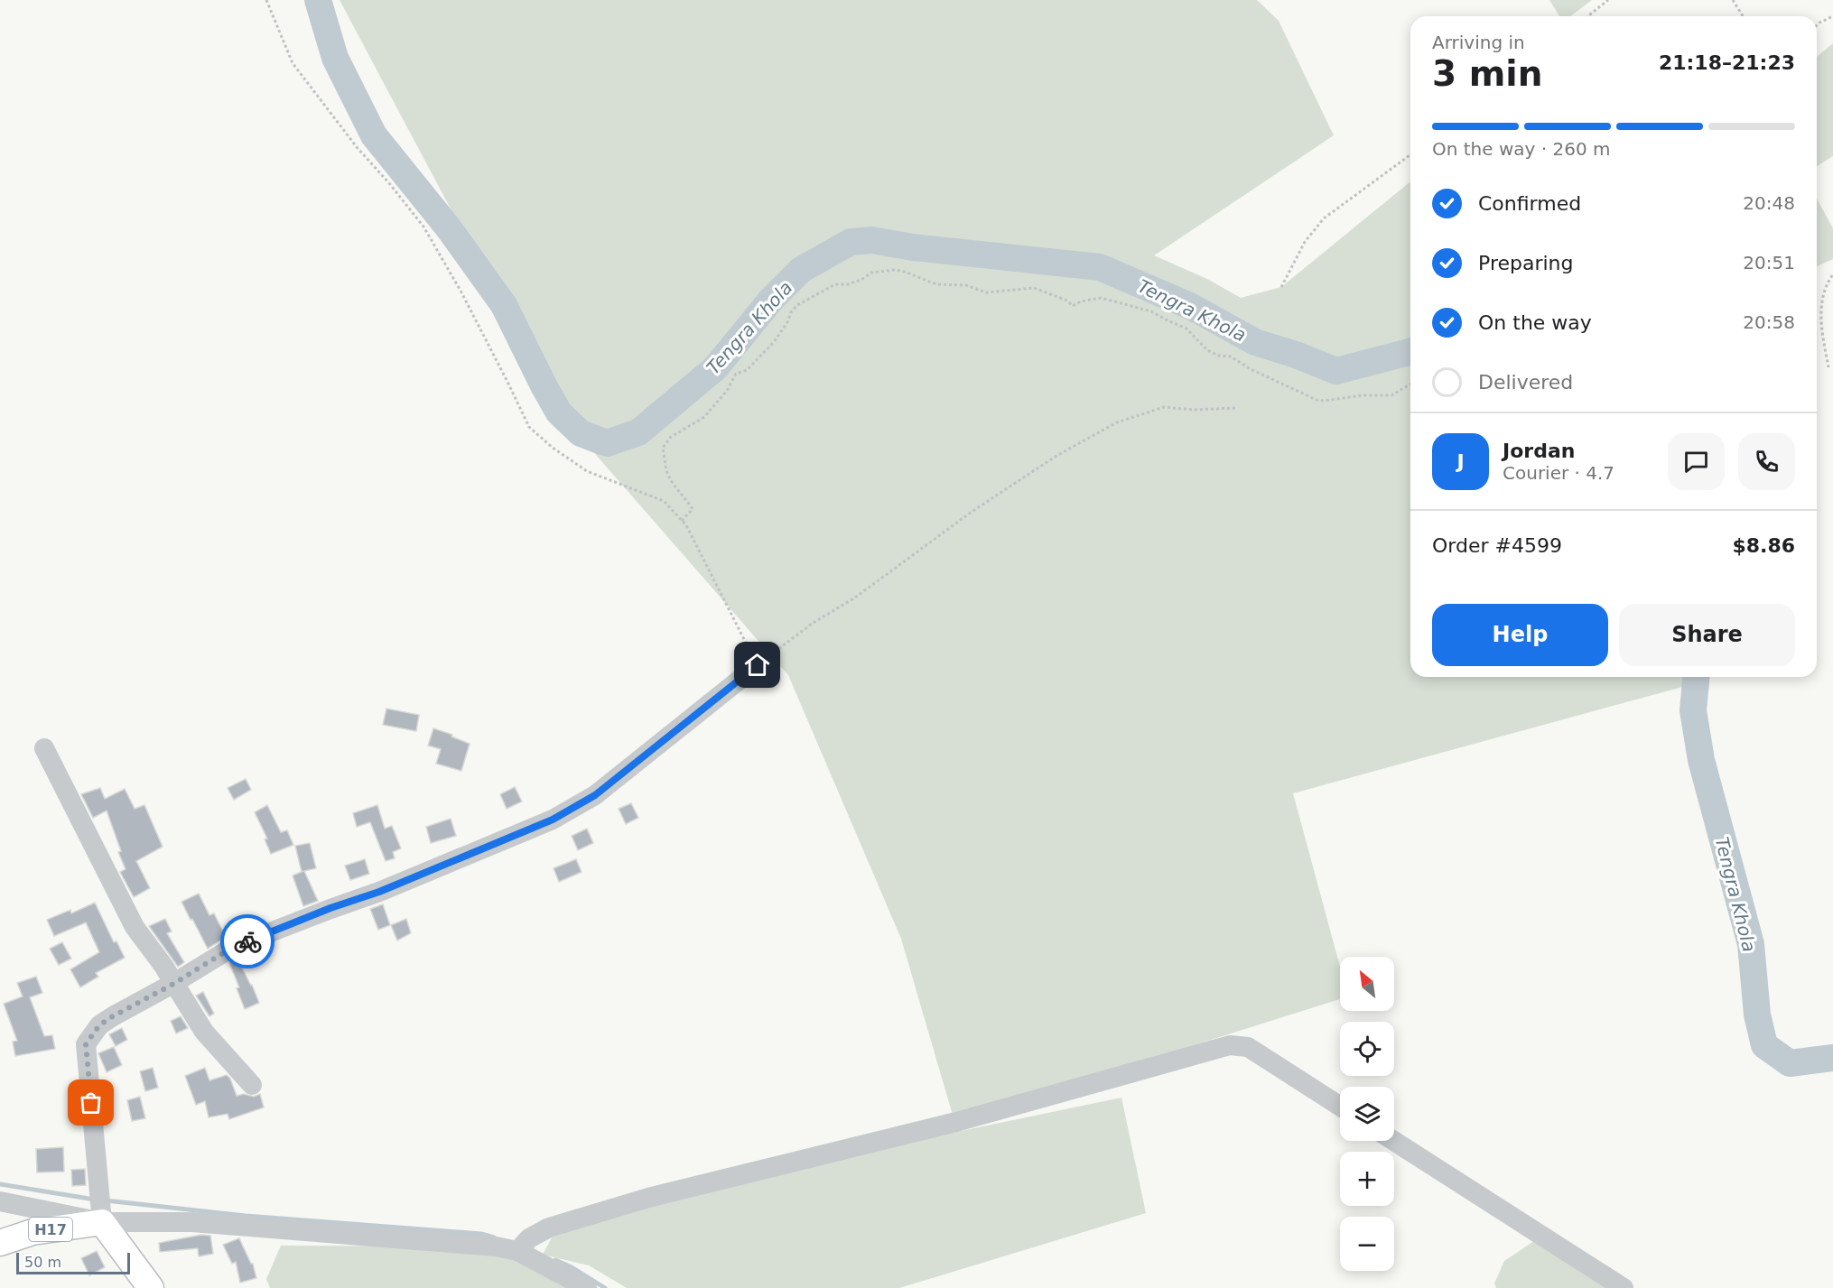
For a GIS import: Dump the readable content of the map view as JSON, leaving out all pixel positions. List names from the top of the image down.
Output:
{
  "streets": {
    "main road": ["H17"]
  },
  "water": ["Tengra Khola"],
  "scale_bar": "50 m",
  "north": "top left",
  "page": {
    "heading": ["3 min", "Arriving in", "21:18–21:23"],
    "panel": [
      "Jordan",
      "Courier · 4.7",
      "Order #4599",
      "$8.86"
    ],
    "bar": "On the way · 260 m",
    "list": [
      ["Confirmed", "20:48"],
      ["Preparing", "20:51"],
      ["On the way", "20:58"],
      "Delivered"
    ],
    "round": "J",
    "buttons": ["Help", "Share"],
    "map_buttons": ["+", "−"],
    "scale": "50 m"
  }
}
